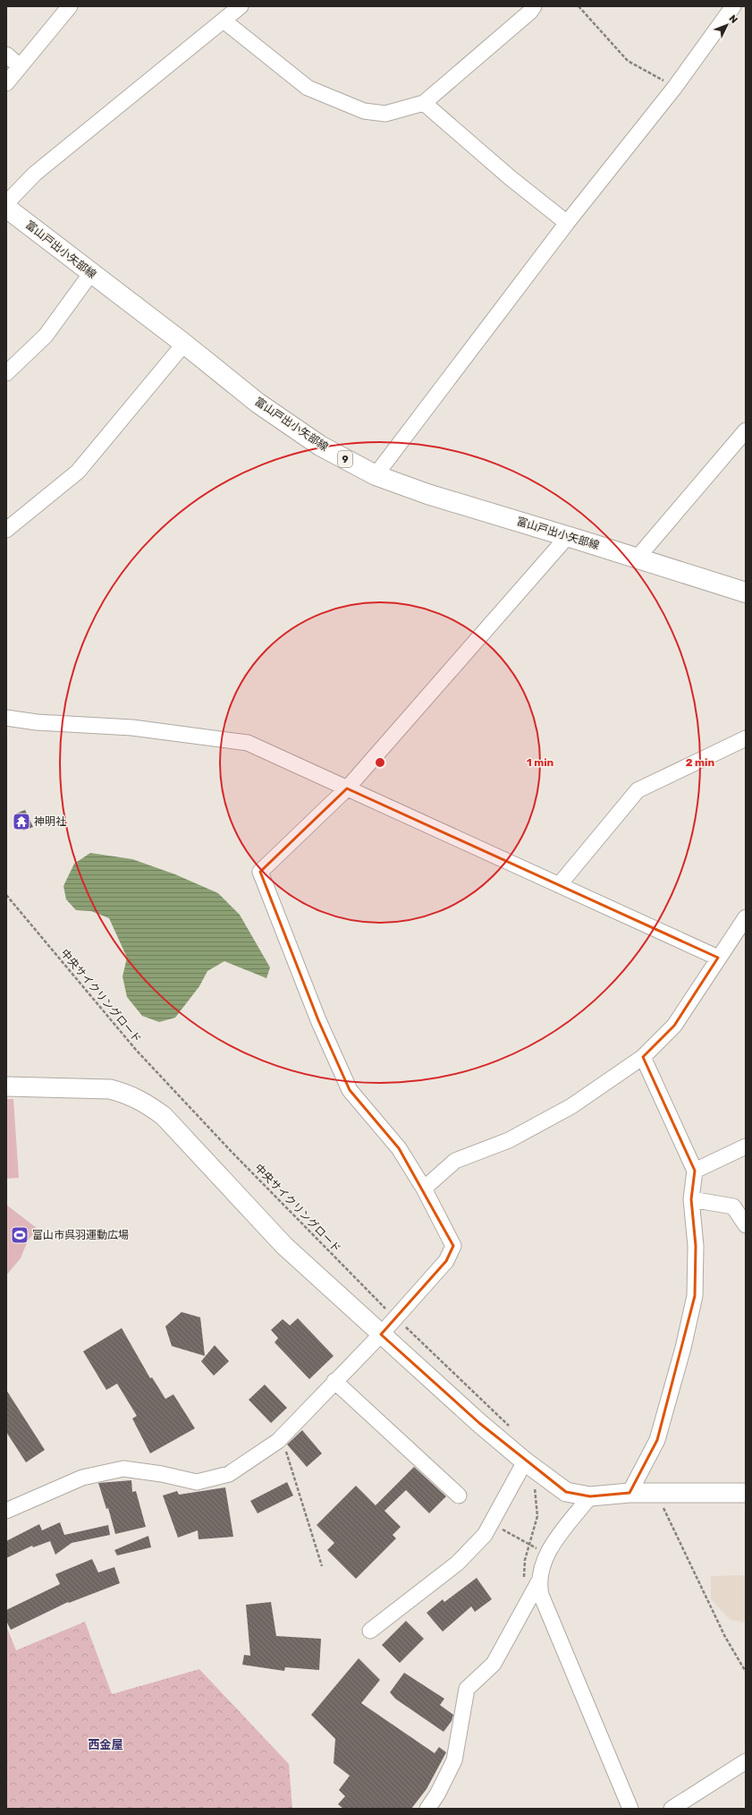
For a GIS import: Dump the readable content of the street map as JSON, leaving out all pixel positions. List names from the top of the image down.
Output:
{
  "streets": {
    "main road": ["富山戸出小矢部線", "9"],
    "path": ["中央サイクリングロード"]
  },
  "districts": ["西金屋"],
  "places": {
    "temple": ["神明社"],
    "sports": ["富山市呉羽運動広場"]
  },
  "north": "top right",
  "rings": ["1 min", "2 min"]
}
